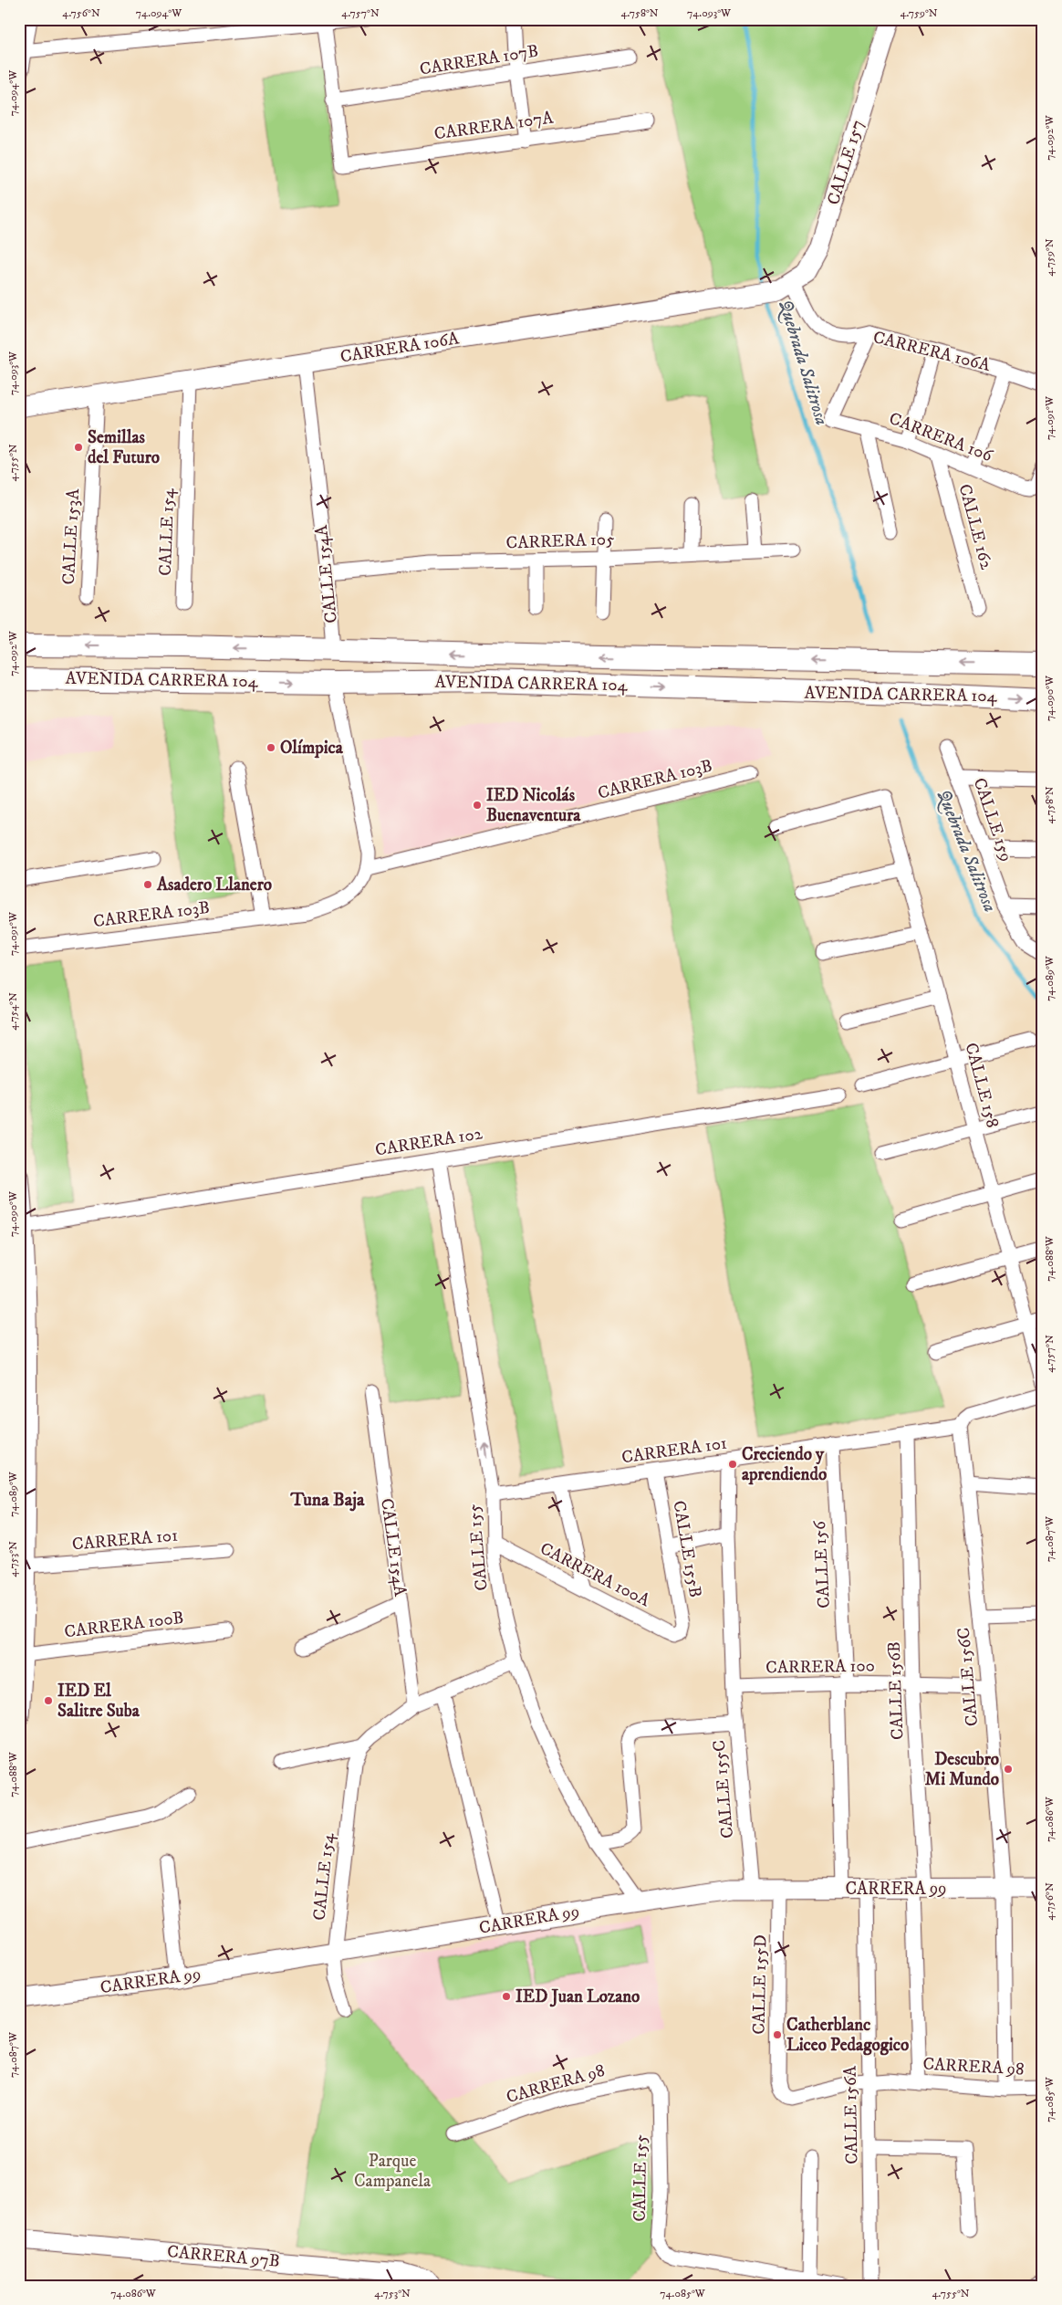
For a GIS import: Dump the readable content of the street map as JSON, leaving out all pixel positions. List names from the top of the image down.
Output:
{
  "streets": {
    "main road": ["AVENIDA CARRERA 104"],
    "street": [
      "CARRERA 107B",
      "CARRERA 107A",
      "CALLE 157",
      "CARRERA 106A",
      "CARRERA 106",
      "CALLE 162",
      "CALLE 154",
      "CALLE 153A",
      "CARRERA 105",
      "CALLE 154A",
      "CARRERA 103B",
      "CALLE 159",
      "CALLE 158",
      "CARRERA 102",
      "CARRERA 101",
      "CALLE 155",
      "CALLE 155B",
      "CALLE 156",
      "CARRERA 100A",
      "CARRERA 100B",
      "CARRERA 100",
      "CALLE 156C",
      "CALLE 156B",
      "CALLE 155C",
      "CARRERA 99",
      "CALLE 155D",
      "CARRERA 98",
      "CALLE 156A",
      "CARRERA 97B"
    ]
  },
  "crossings": [
    ["CARRERA 107B", "CARRERA 107A"],
    ["CALLE 157", "CARRERA 106A"],
    ["CARRERA 106A", "CARRERA 106"],
    ["CARRERA 106A", "CALLE 154"],
    ["CARRERA 106A", "CALLE 153A"],
    ["CARRERA 106A", "CALLE 154A"],
    ["CARRERA 106", "CALLE 162"],
    ["CALLE 154", "CARRERA 99"],
    ["CARRERA 105", "CALLE 154A"],
    ["CALLE 154A", "AVENIDA CARRERA 104"],
    ["CARRERA 102", "CALLE 155"],
    ["CARRERA 101", "CALLE 155"],
    ["CARRERA 101", "CALLE 155B"],
    ["CARRERA 101", "CALLE 156"],
    ["CARRERA 101", "CALLE 156C"],
    ["CARRERA 101", "CALLE 156B"],
    ["CARRERA 101", "CALLE 155C"],
    ["CALLE 155", "CARRERA 100A"],
    ["CALLE 155", "CARRERA 99"],
    ["CALLE 155", "CARRERA 98"],
    ["CALLE 155B", "CARRERA 100A"],
    ["CALLE 156", "CARRERA 100"],
    ["CALLE 156", "CARRERA 99"],
    ["CARRERA 100", "CALLE 156C"],
    ["CARRERA 100", "CALLE 156B"],
    ["CARRERA 100", "CALLE 155C"],
    ["CALLE 156C", "CARRERA 99"],
    ["CALLE 156C", "CARRERA 98"],
    ["CALLE 156B", "CARRERA 99"],
    ["CALLE 156B", "CARRERA 98"],
    ["CALLE 155C", "CARRERA 99"],
    ["CARRERA 99", "CALLE 155D"],
    ["CARRERA 99", "CALLE 156A"],
    ["CALLE 155D", "CARRERA 98"],
    ["CARRERA 98", "CALLE 156A"]
  ],
  "districts": ["Tuna Baja"],
  "water": ["Quebrada Salitrosa"],
  "parks": ["Parque Campanela"],
  "places": [
    "Semillas del Futuro",
    "Olímpica",
    "IED Nicolás Buenaventura",
    "Asadero Llanero",
    "Creciendo y aprendiendo",
    "IED El Salitre Suba",
    "Descubro Mi Mundo",
    "IED Juan Lozano",
    "Catherblanc Liceo Pedagogico"
  ],
  "coordinates": [
    "4.756°N",
    "74.094°W",
    "4.757°N",
    "4.758°N",
    "74.093°W",
    "4.759°N",
    "74.092°W",
    "74.091°W",
    "4.755°N",
    "74.090°W",
    "74.089°W",
    "4.754°N",
    "74.088°W",
    "74.087°W",
    "4.753°N",
    "74.086°W",
    "74.085°W"
  ]
}
